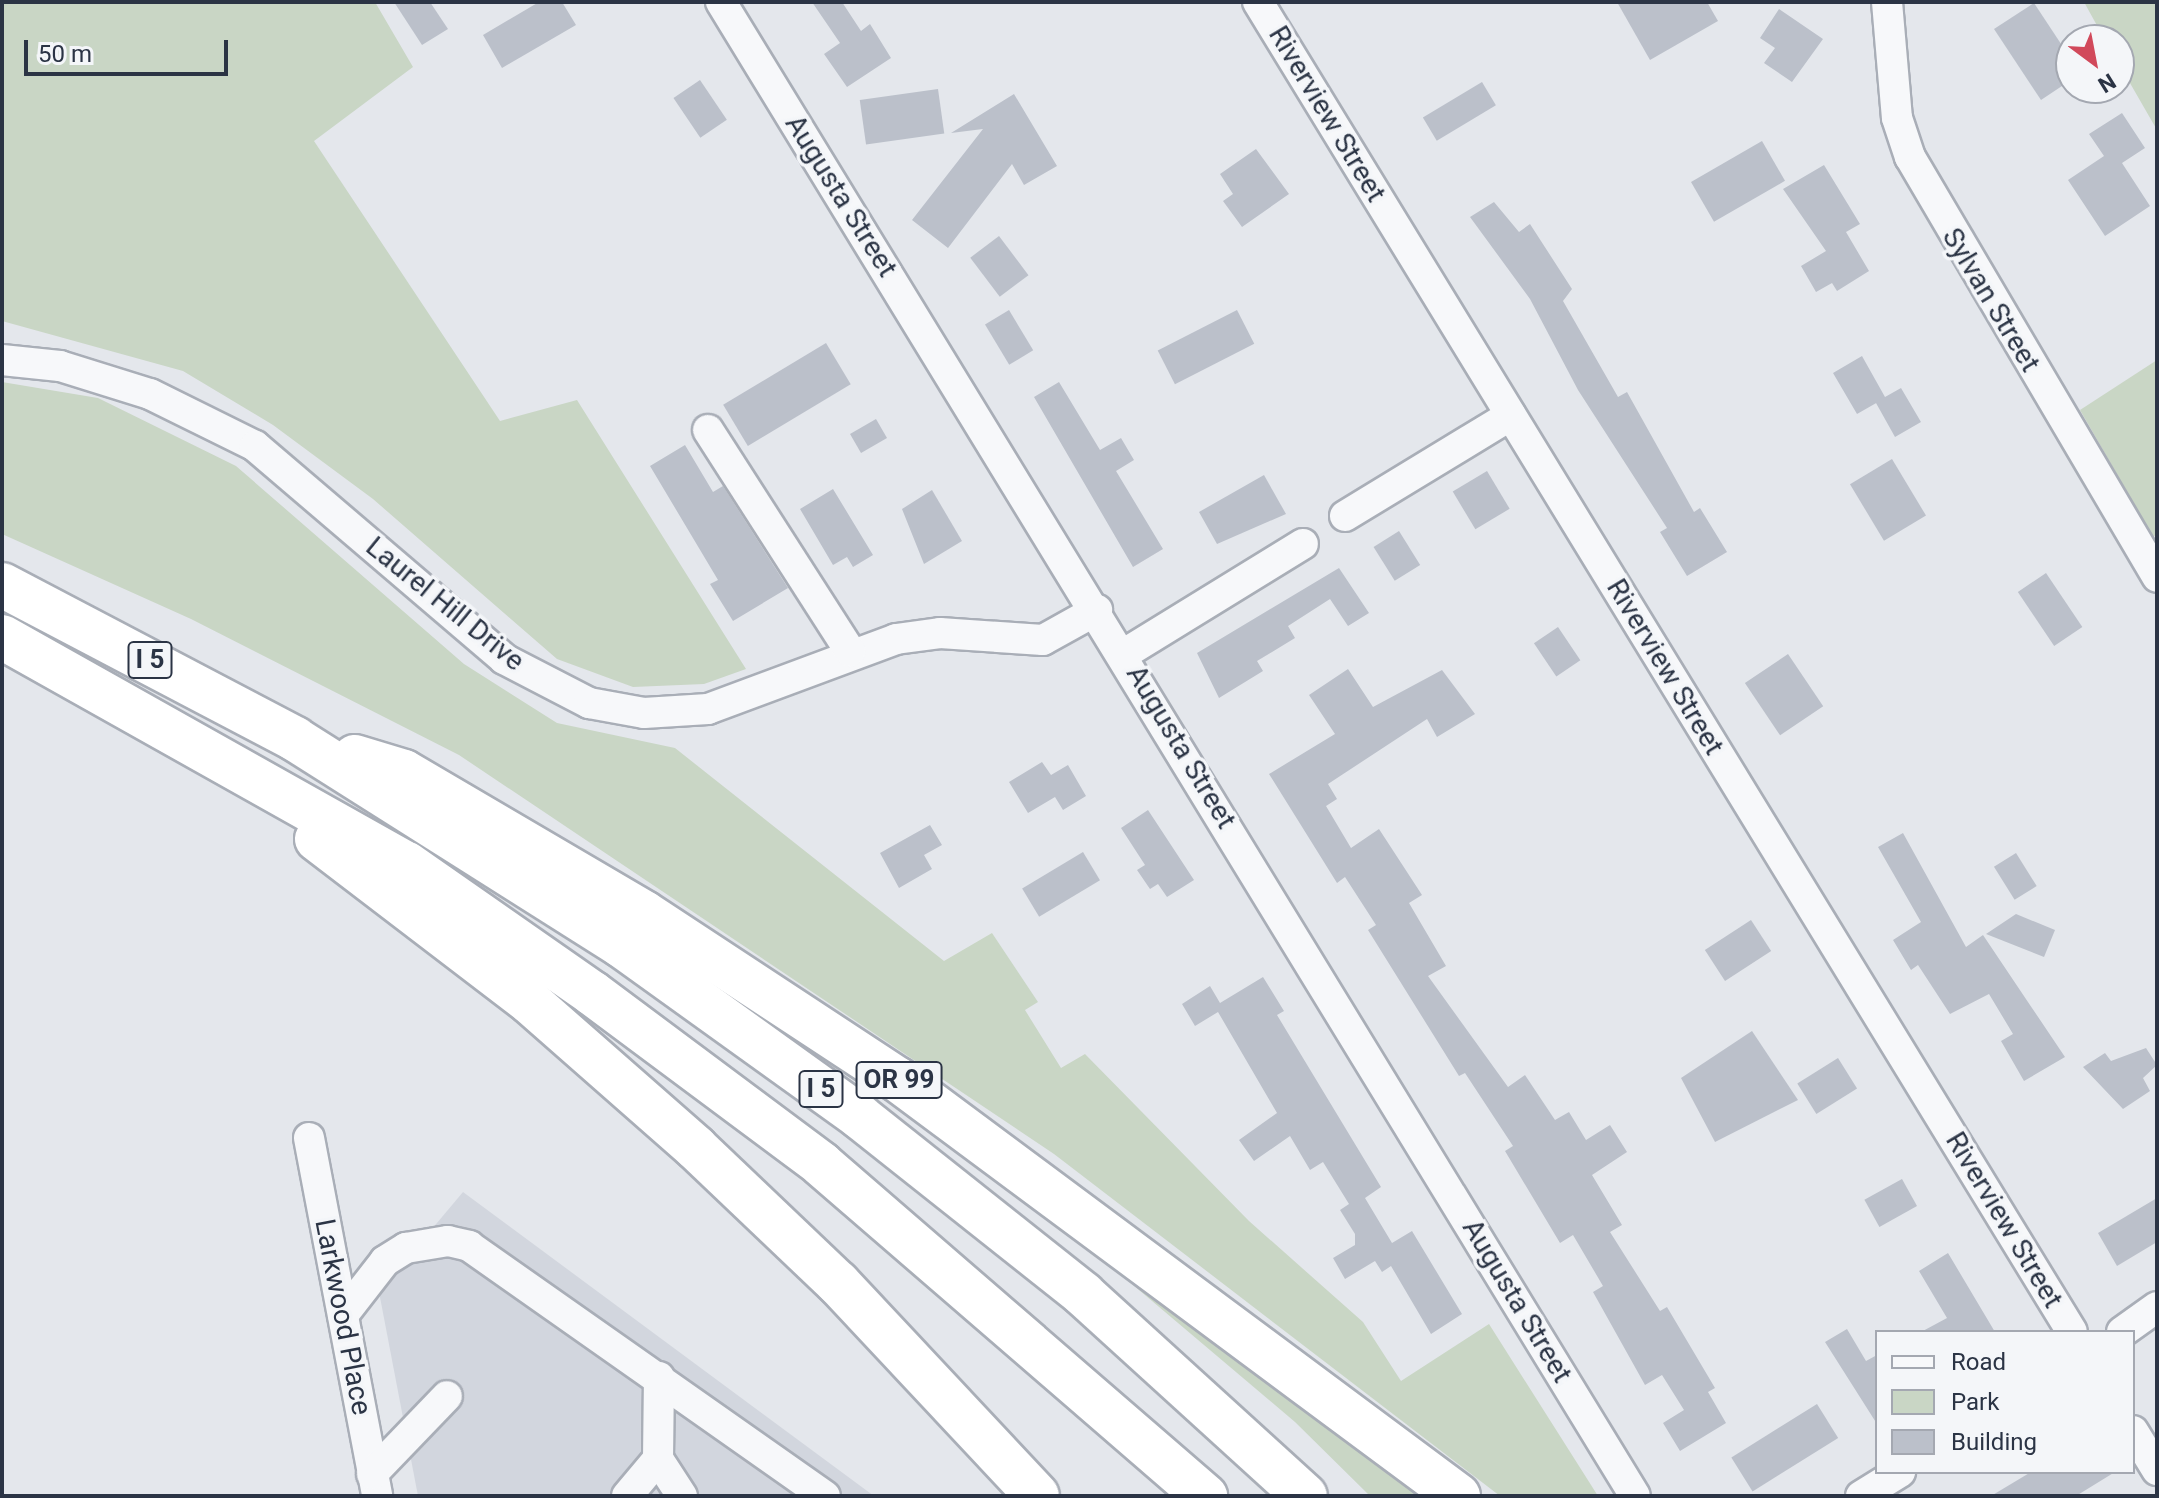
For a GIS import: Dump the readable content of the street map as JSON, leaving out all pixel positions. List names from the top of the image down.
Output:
{
  "streets": {
    "highway": ["I 5", "OR 99"],
    "street": [
      "Riverview Street",
      "Augusta Street",
      "Sylvan Street",
      "Laurel Hill Drive",
      "Larkwood Place"
    ]
  },
  "crossings": [
    ["Augusta Street", "Laurel Hill Drive"],
    ["I 5", "OR 99"]
  ],
  "legend": ["Road", "Park", "Building"],
  "scale_bar": "50 m",
  "north": "bottom right"
}
